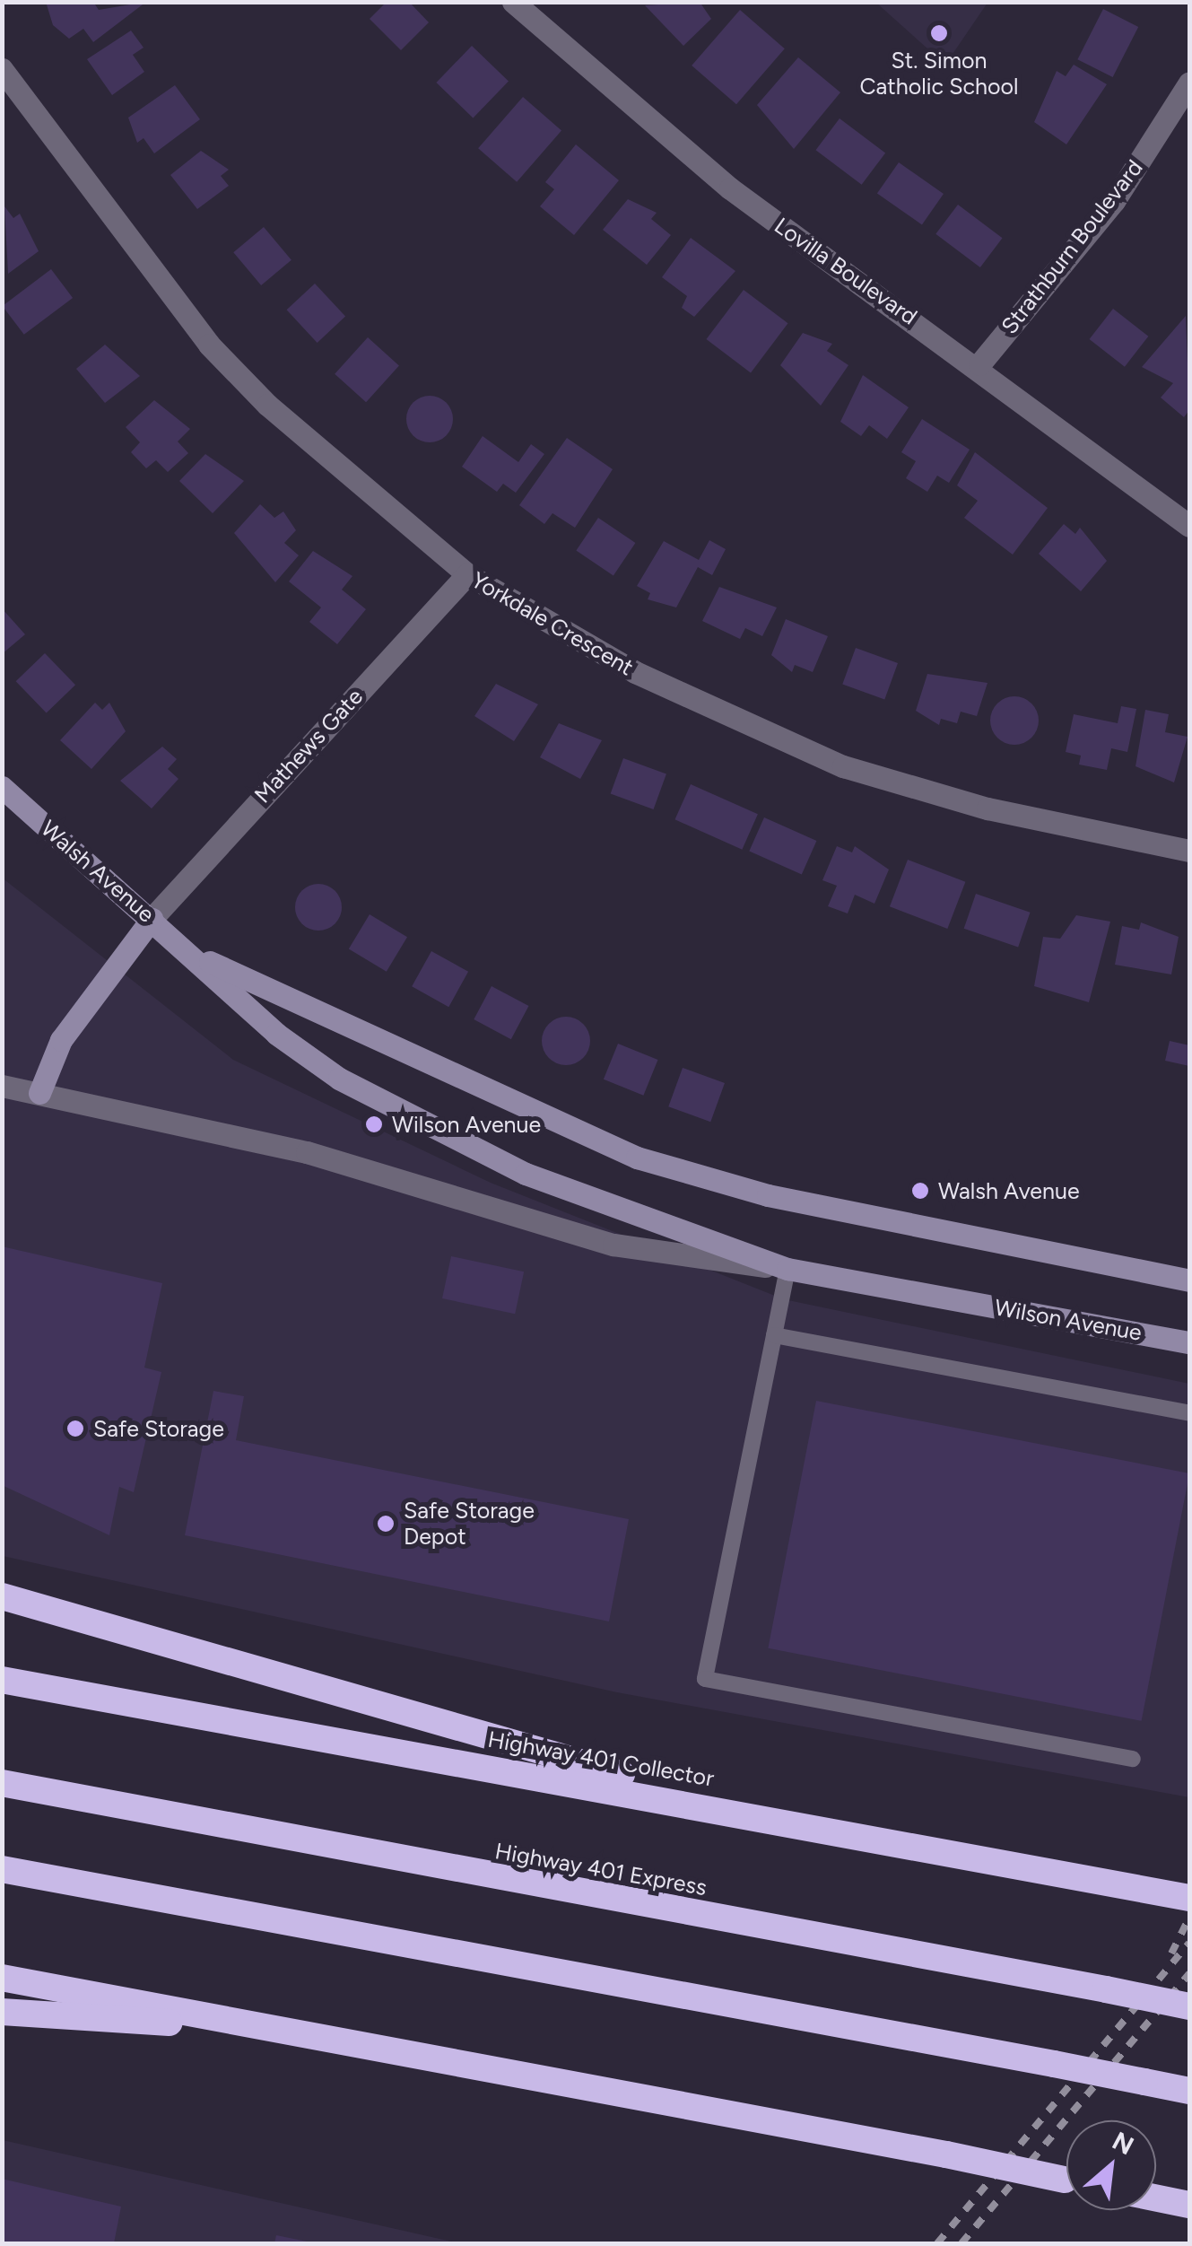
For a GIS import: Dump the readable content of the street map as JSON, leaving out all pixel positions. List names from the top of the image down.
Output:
{
  "streets": {
    "highway": ["Highway 401 Collector", "Highway 401 Express"],
    "main road": ["Walsh Avenue", "Wilson Avenue"],
    "street": [
      "Strathburn Boulevard",
      "Lovilla Boulevard",
      "Yorkdale Crescent",
      "Mathews Gate"
    ]
  },
  "crossings": [
    ["Strathburn Boulevard", "Lovilla Boulevard"],
    ["Yorkdale Crescent", "Mathews Gate"],
    ["Mathews Gate", "Walsh Avenue"],
    ["Walsh Avenue", "Wilson Avenue"]
  ],
  "places": [
    "St. Simon Catholic School",
    "Wilson Avenue",
    "Walsh Avenue",
    "Safe Storage",
    "Safe Storage Depot"
  ],
  "north": "top right"
}
